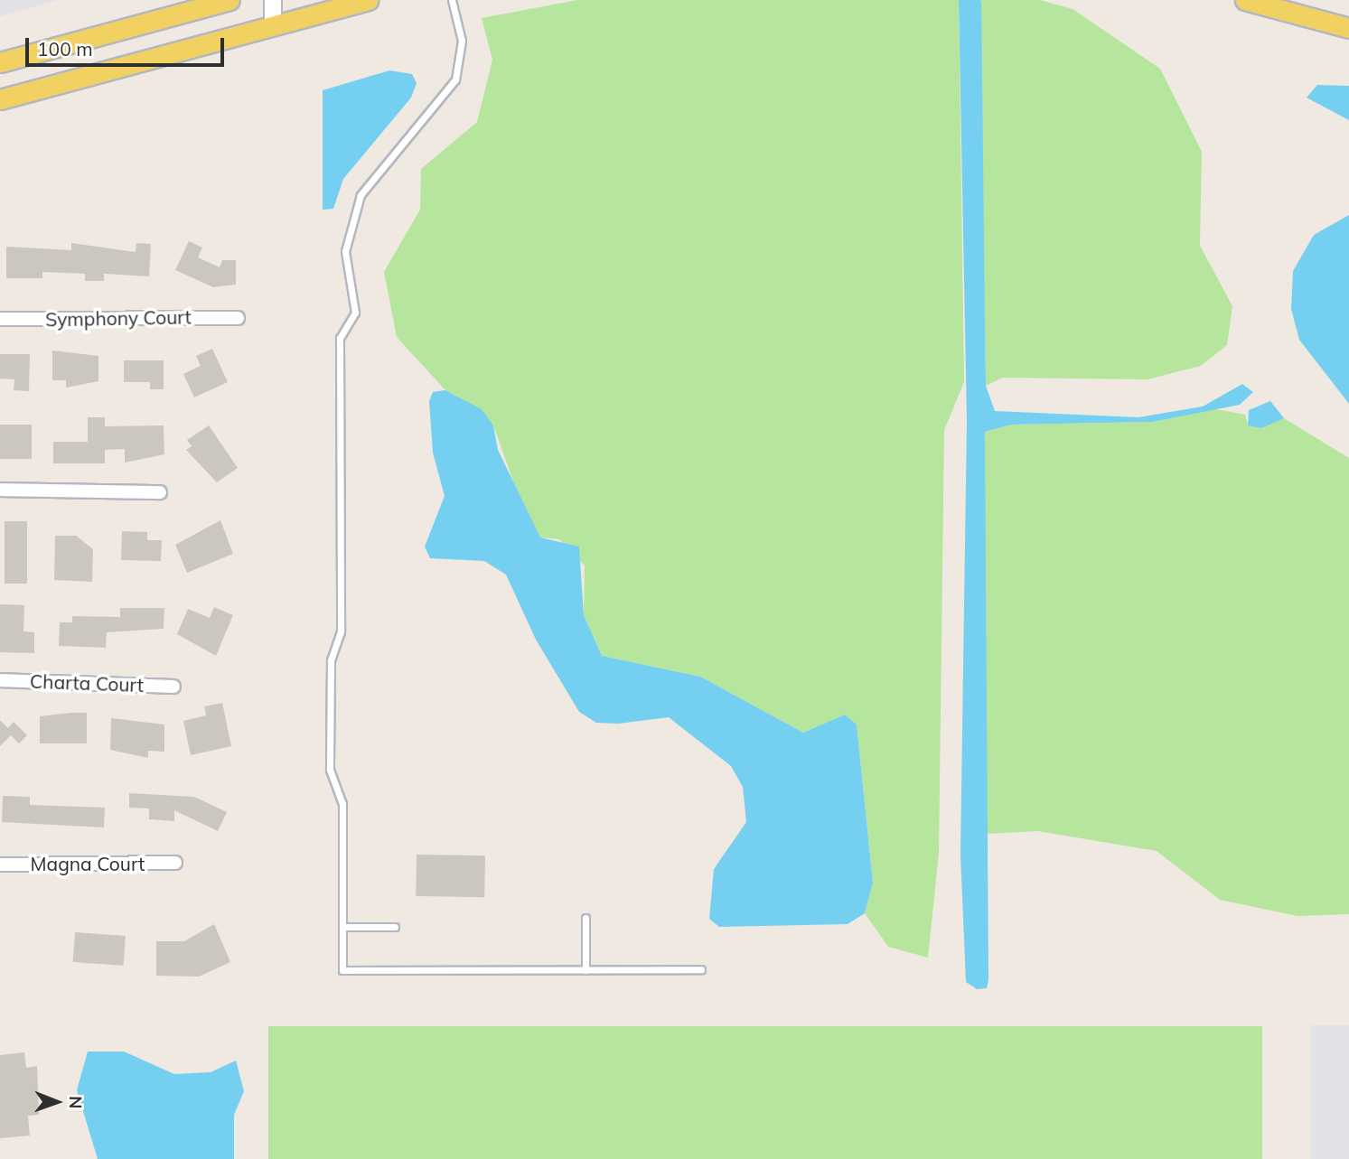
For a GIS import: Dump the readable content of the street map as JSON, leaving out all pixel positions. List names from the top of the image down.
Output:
{
  "streets": {
    "street": ["Symphony Court", "Charta Court", "Magna Court"]
  },
  "scale_bar": "100 m",
  "north": "right"
}
